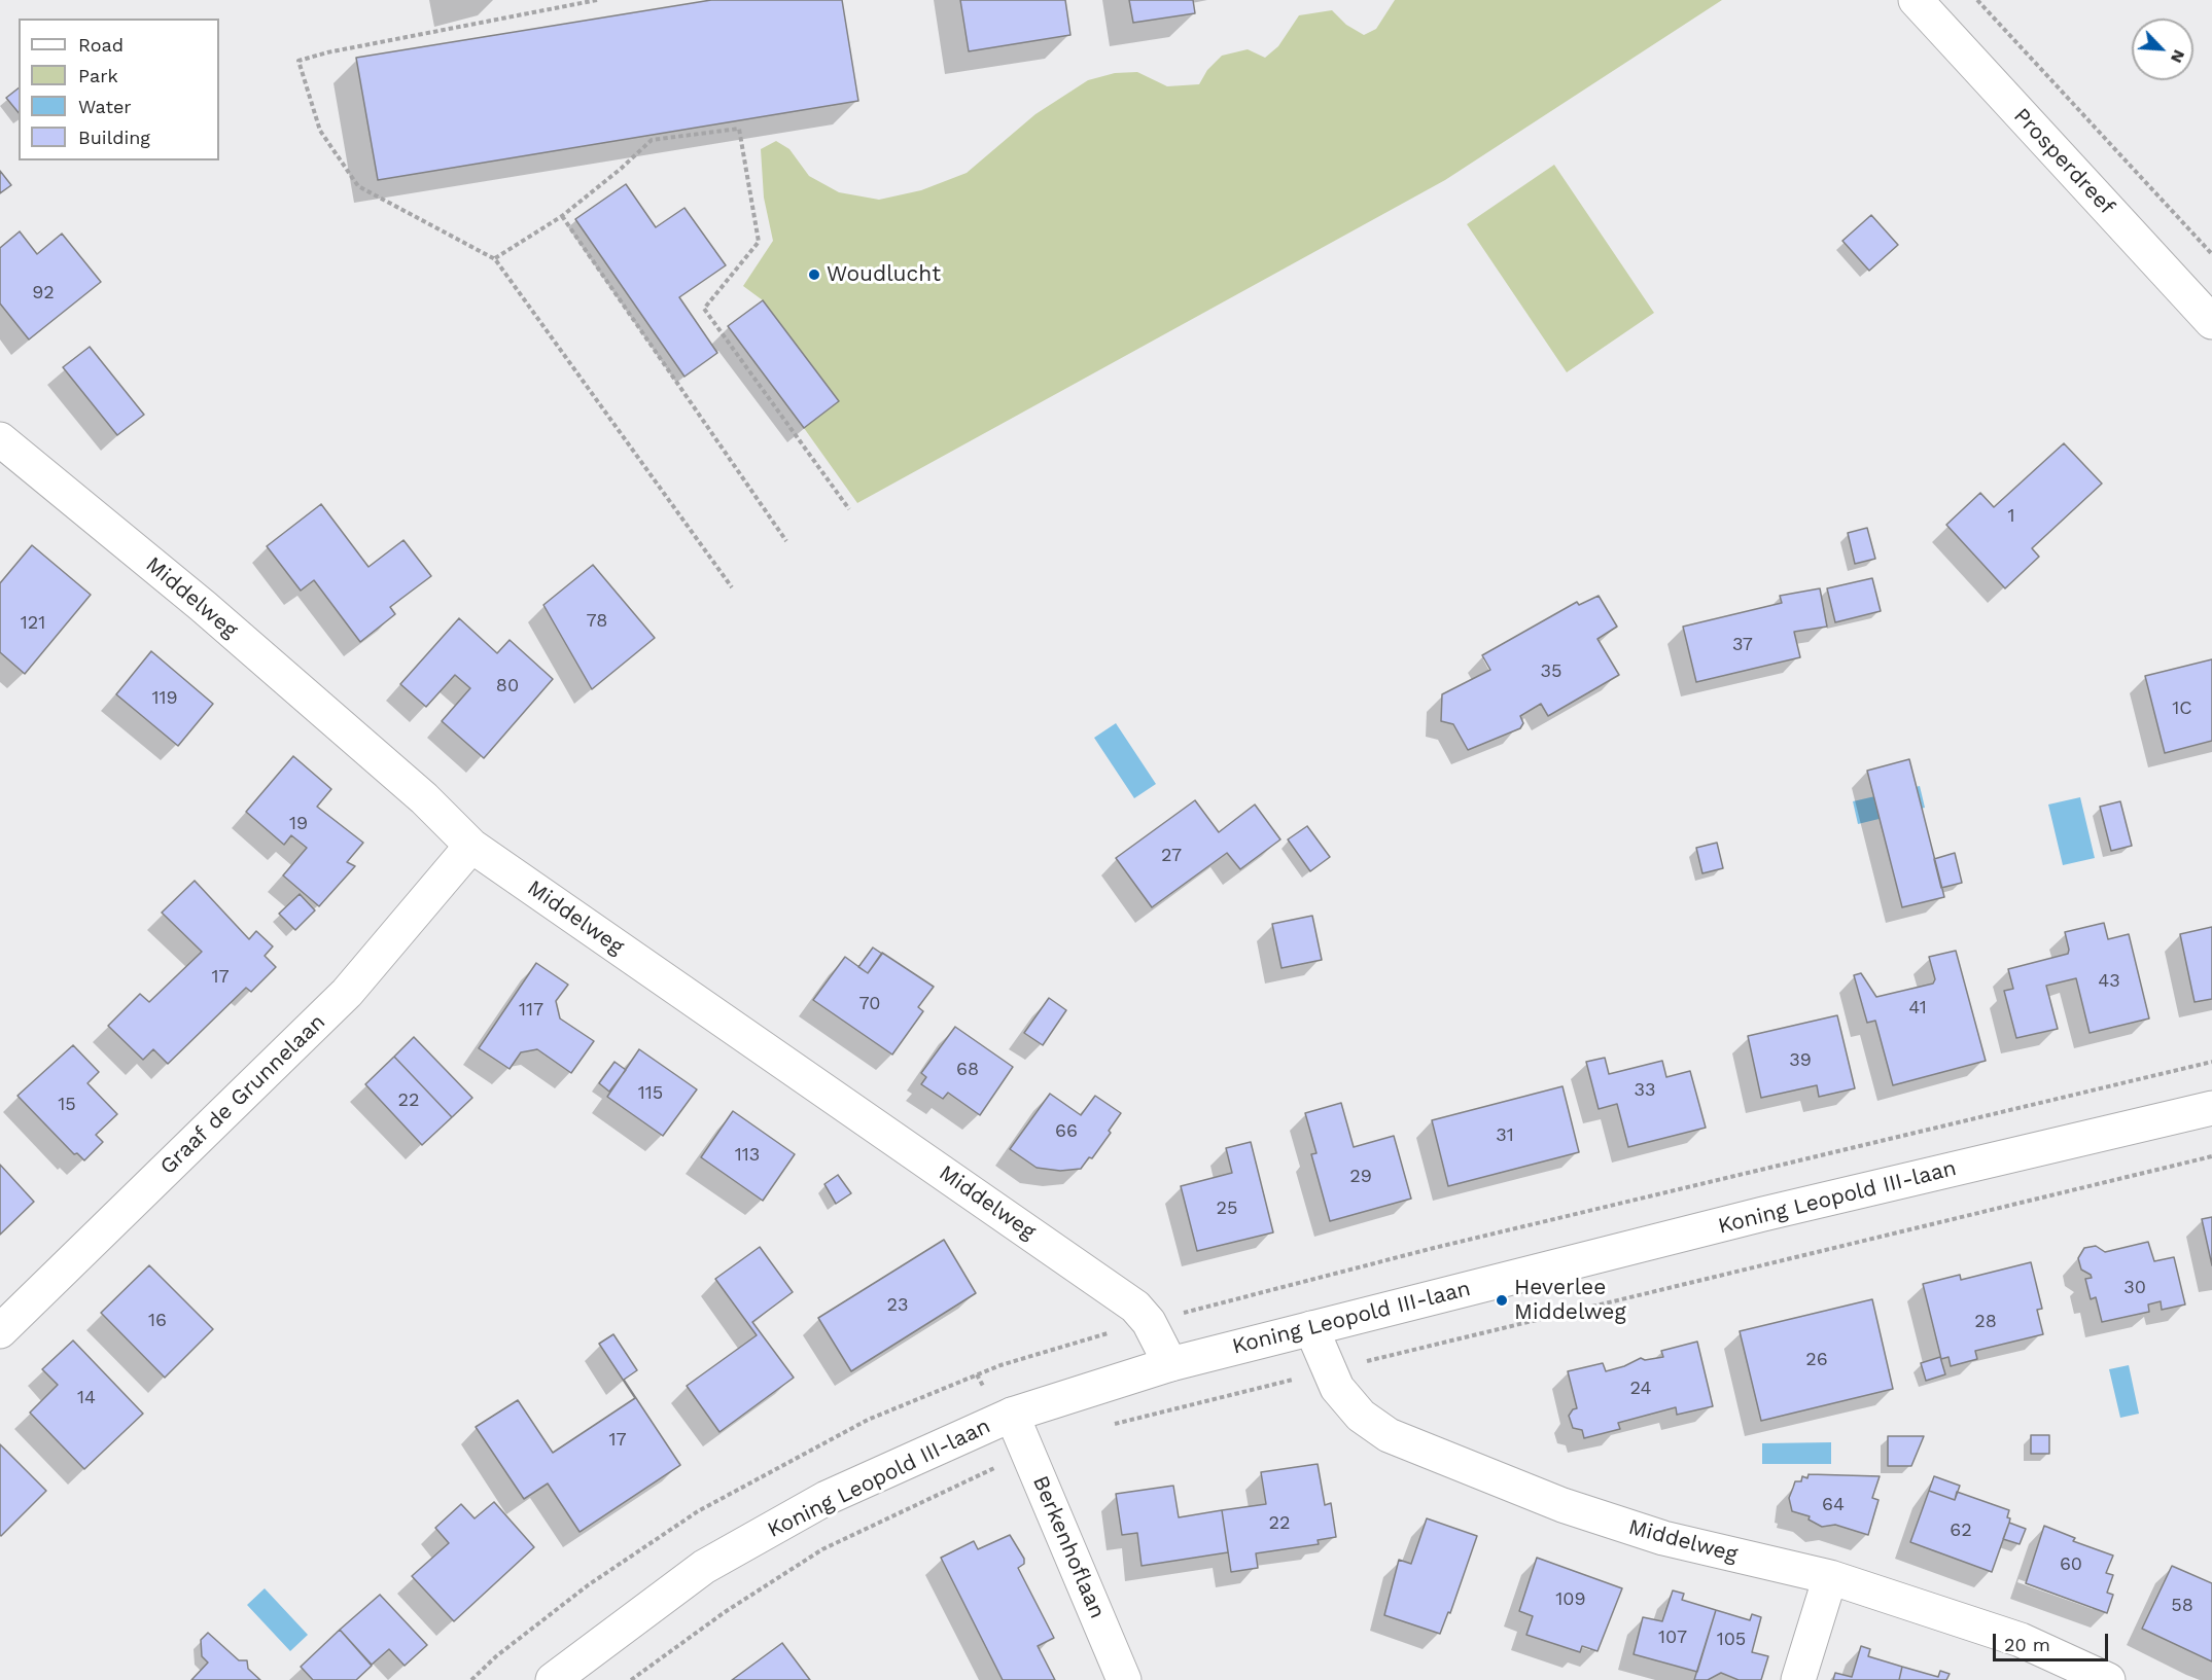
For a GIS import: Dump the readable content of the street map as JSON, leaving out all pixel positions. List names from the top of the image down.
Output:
{
  "streets": {
    "street": [
      "Prosperdreef",
      "Middelweg",
      "Graaf de Grunnelaan",
      "Koning Leopold III-laan",
      "Berkenhoflaan"
    ]
  },
  "crossings": [
    ["Middelweg", "Graaf de Grunnelaan"],
    ["Middelweg", "Koning Leopold III-laan"],
    ["Koning Leopold III-laan", "Berkenhoflaan"]
  ],
  "places": ["Woudlucht", "Heverlee Middelweg"],
  "house_numbers": [
    "92",
    "1",
    "78",
    "121",
    "37",
    "35",
    "80",
    "119",
    "1C",
    "19",
    "27",
    "17",
    "43",
    "70",
    "41",
    "117",
    "39",
    "68",
    "33",
    "115",
    "22",
    "15",
    "66",
    "31",
    "113",
    "29",
    "25",
    "30",
    "23",
    "16",
    "28",
    "26",
    "24",
    "14",
    "17",
    "64",
    "22",
    "62",
    "60",
    "109",
    "58",
    "107",
    "105"
  ],
  "legend": [
    "Road",
    "Park",
    "Water",
    "Building"
  ],
  "scale_bar": "20 m",
  "north": "bottom right"
}
